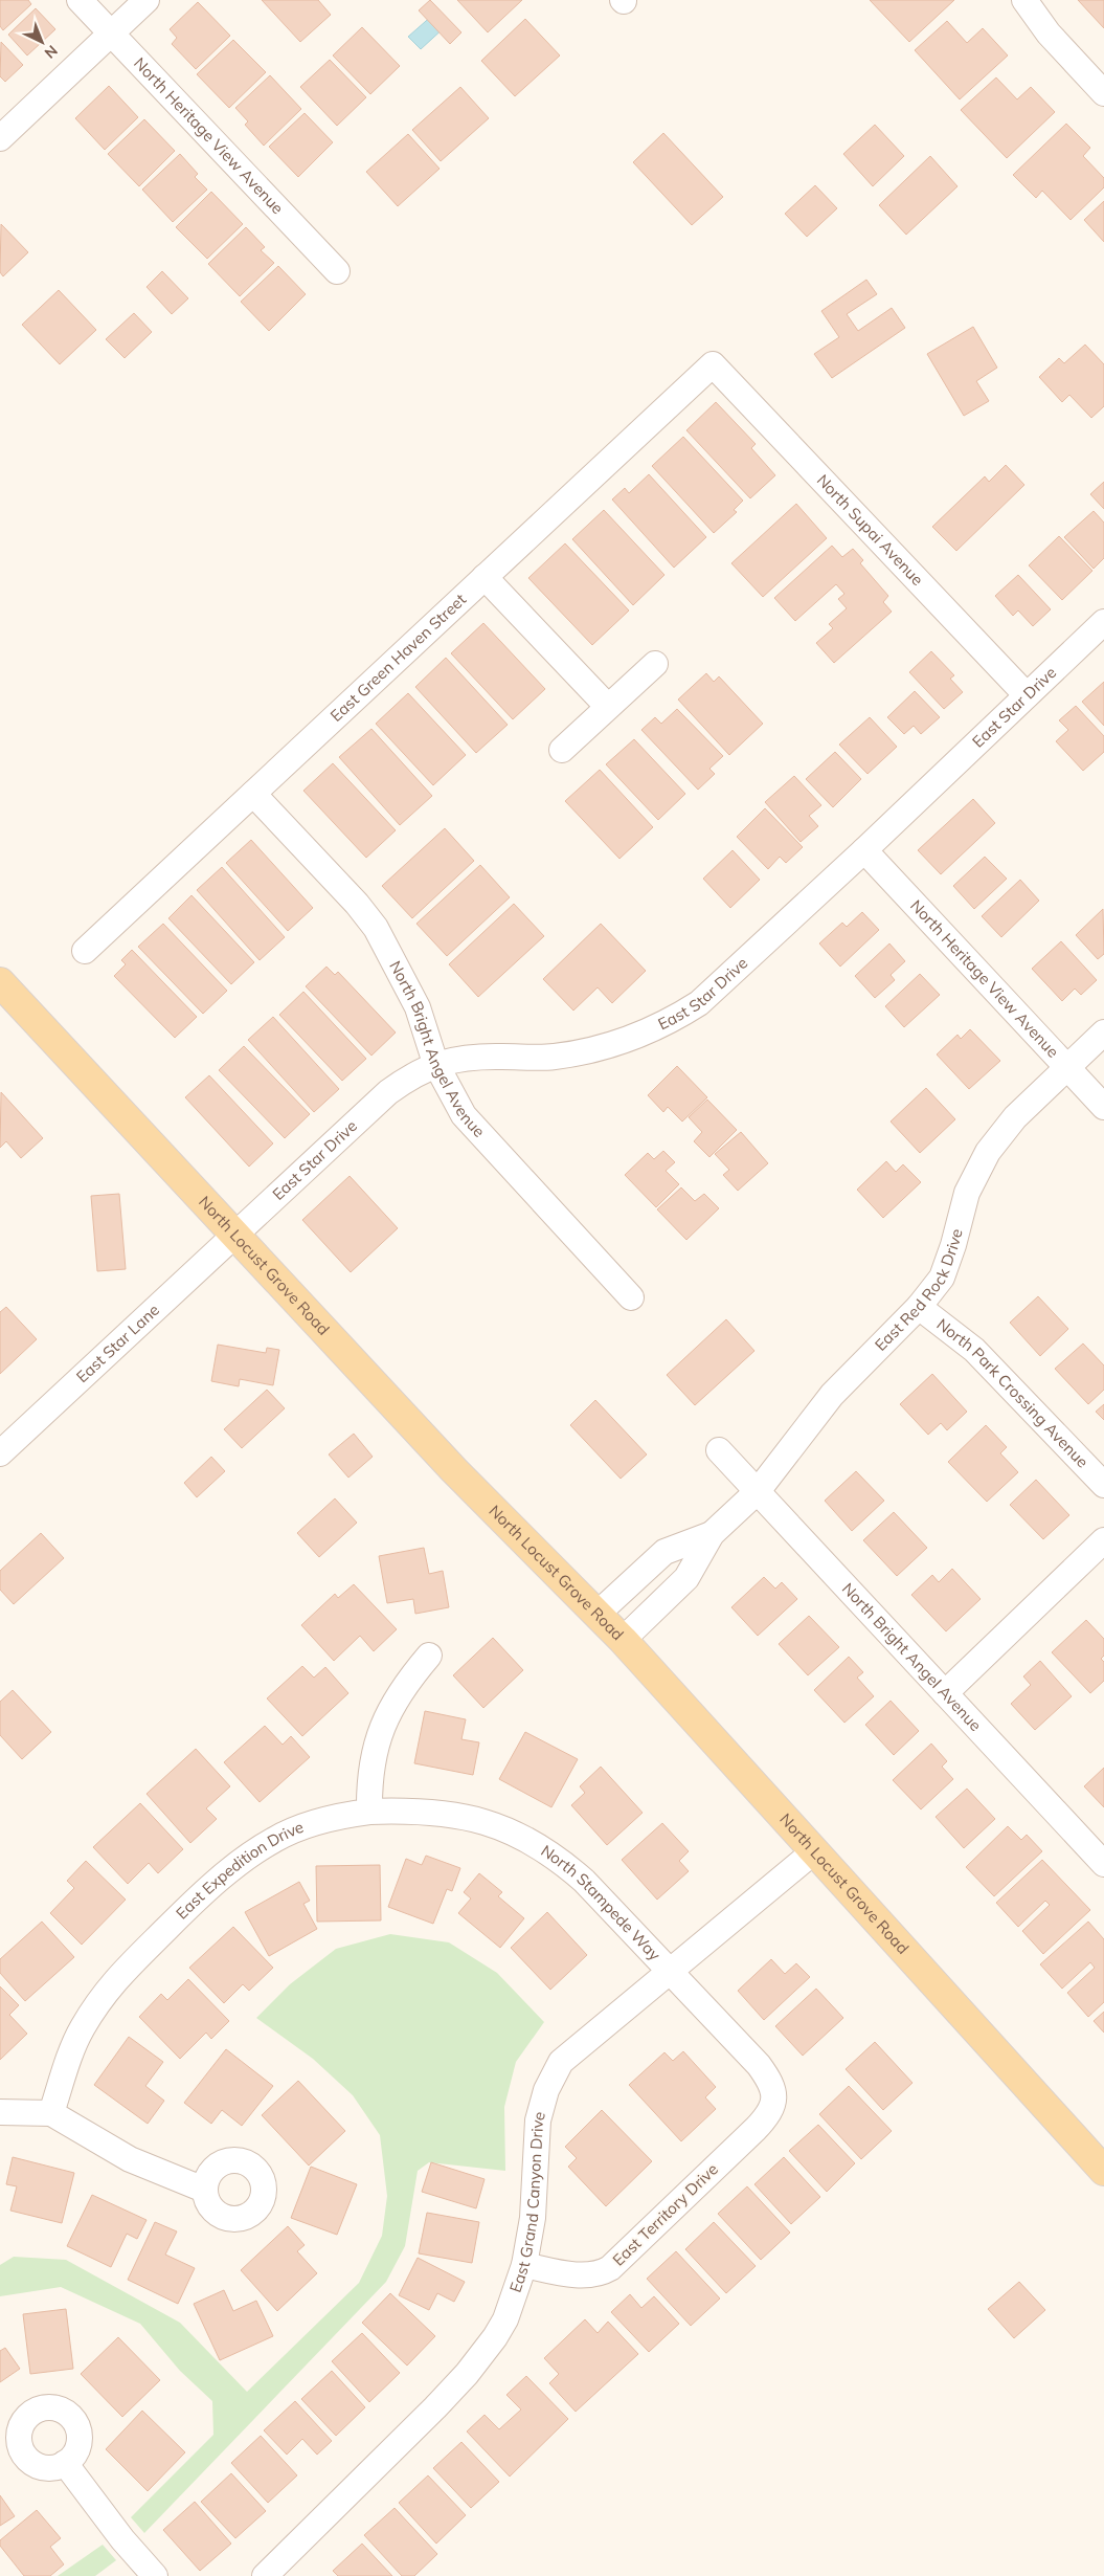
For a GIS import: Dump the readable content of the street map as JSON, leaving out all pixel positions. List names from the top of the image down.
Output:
{
  "streets": {
    "main road": ["North Locust Grove Road"],
    "street": [
      "North Heritage View Avenue",
      "North Supai Avenue",
      "East Green Haven Street",
      "East Star Drive",
      "North Bright Angel Avenue",
      "East Red Rock Drive",
      "East Star Lane",
      "North Park Crossing Avenue",
      "East Expedition Drive",
      "North Stampede Way",
      "East Grand Canyon Drive",
      "East Territory Drive"
    ]
  },
  "crossings": [
    ["North Heritage View Avenue", "East Star Drive"],
    ["North Heritage View Avenue", "East Red Rock Drive"],
    ["North Supai Avenue", "East Green Haven Street"],
    ["North Supai Avenue", "East Star Drive"],
    ["East Green Haven Street", "North Bright Angel Avenue"],
    ["East Star Drive", "North Bright Angel Avenue"],
    ["East Star Drive", "North Locust Grove Road"],
    ["East Star Drive", "East Star Lane"],
    ["North Bright Angel Avenue", "East Red Rock Drive"],
    ["North Locust Grove Road", "East Red Rock Drive"],
    ["North Locust Grove Road", "East Star Lane"],
    ["North Locust Grove Road", "East Grand Canyon Drive"],
    ["East Red Rock Drive", "North Park Crossing Avenue"],
    ["East Expedition Drive", "North Stampede Way"],
    ["North Stampede Way", "East Grand Canyon Drive"],
    ["North Stampede Way", "East Territory Drive"],
    ["East Grand Canyon Drive", "East Territory Drive"]
  ],
  "north": "bottom right"
}
